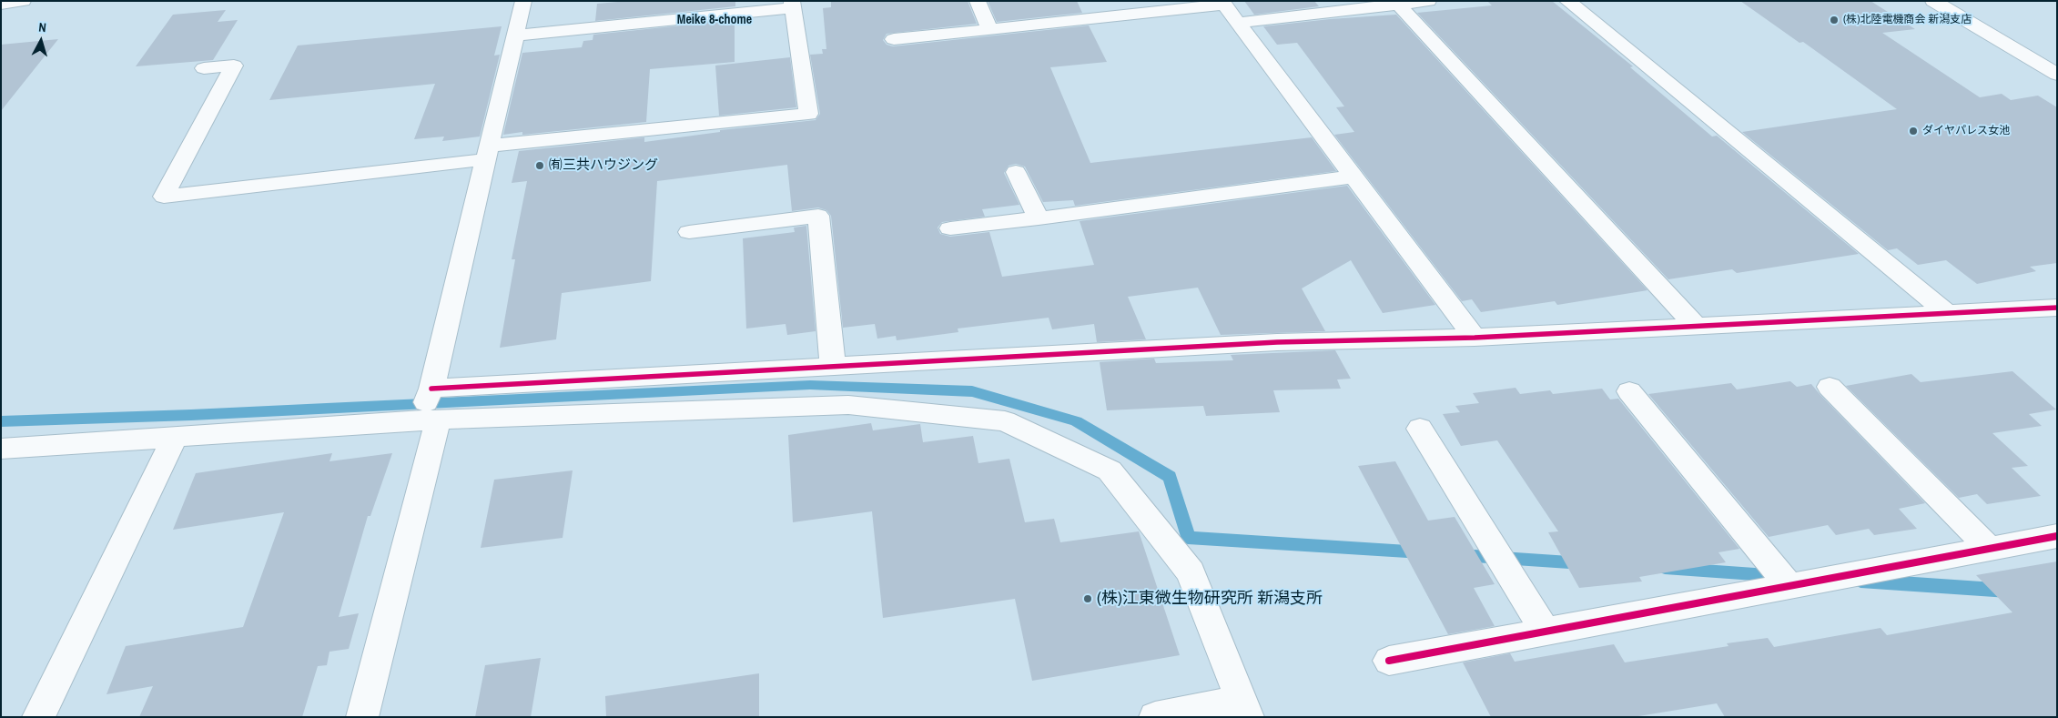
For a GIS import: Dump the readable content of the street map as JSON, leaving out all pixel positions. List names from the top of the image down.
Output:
{
  "districts": ["Meike 8-chome"],
  "places": [
    "(株)北陸電機商会 新潟支店",
    "ダイヤパレス女池",
    "㈲三共ハウジング",
    "(株)江東微生物研究所 新潟支所"
  ],
  "north": "top"
}
